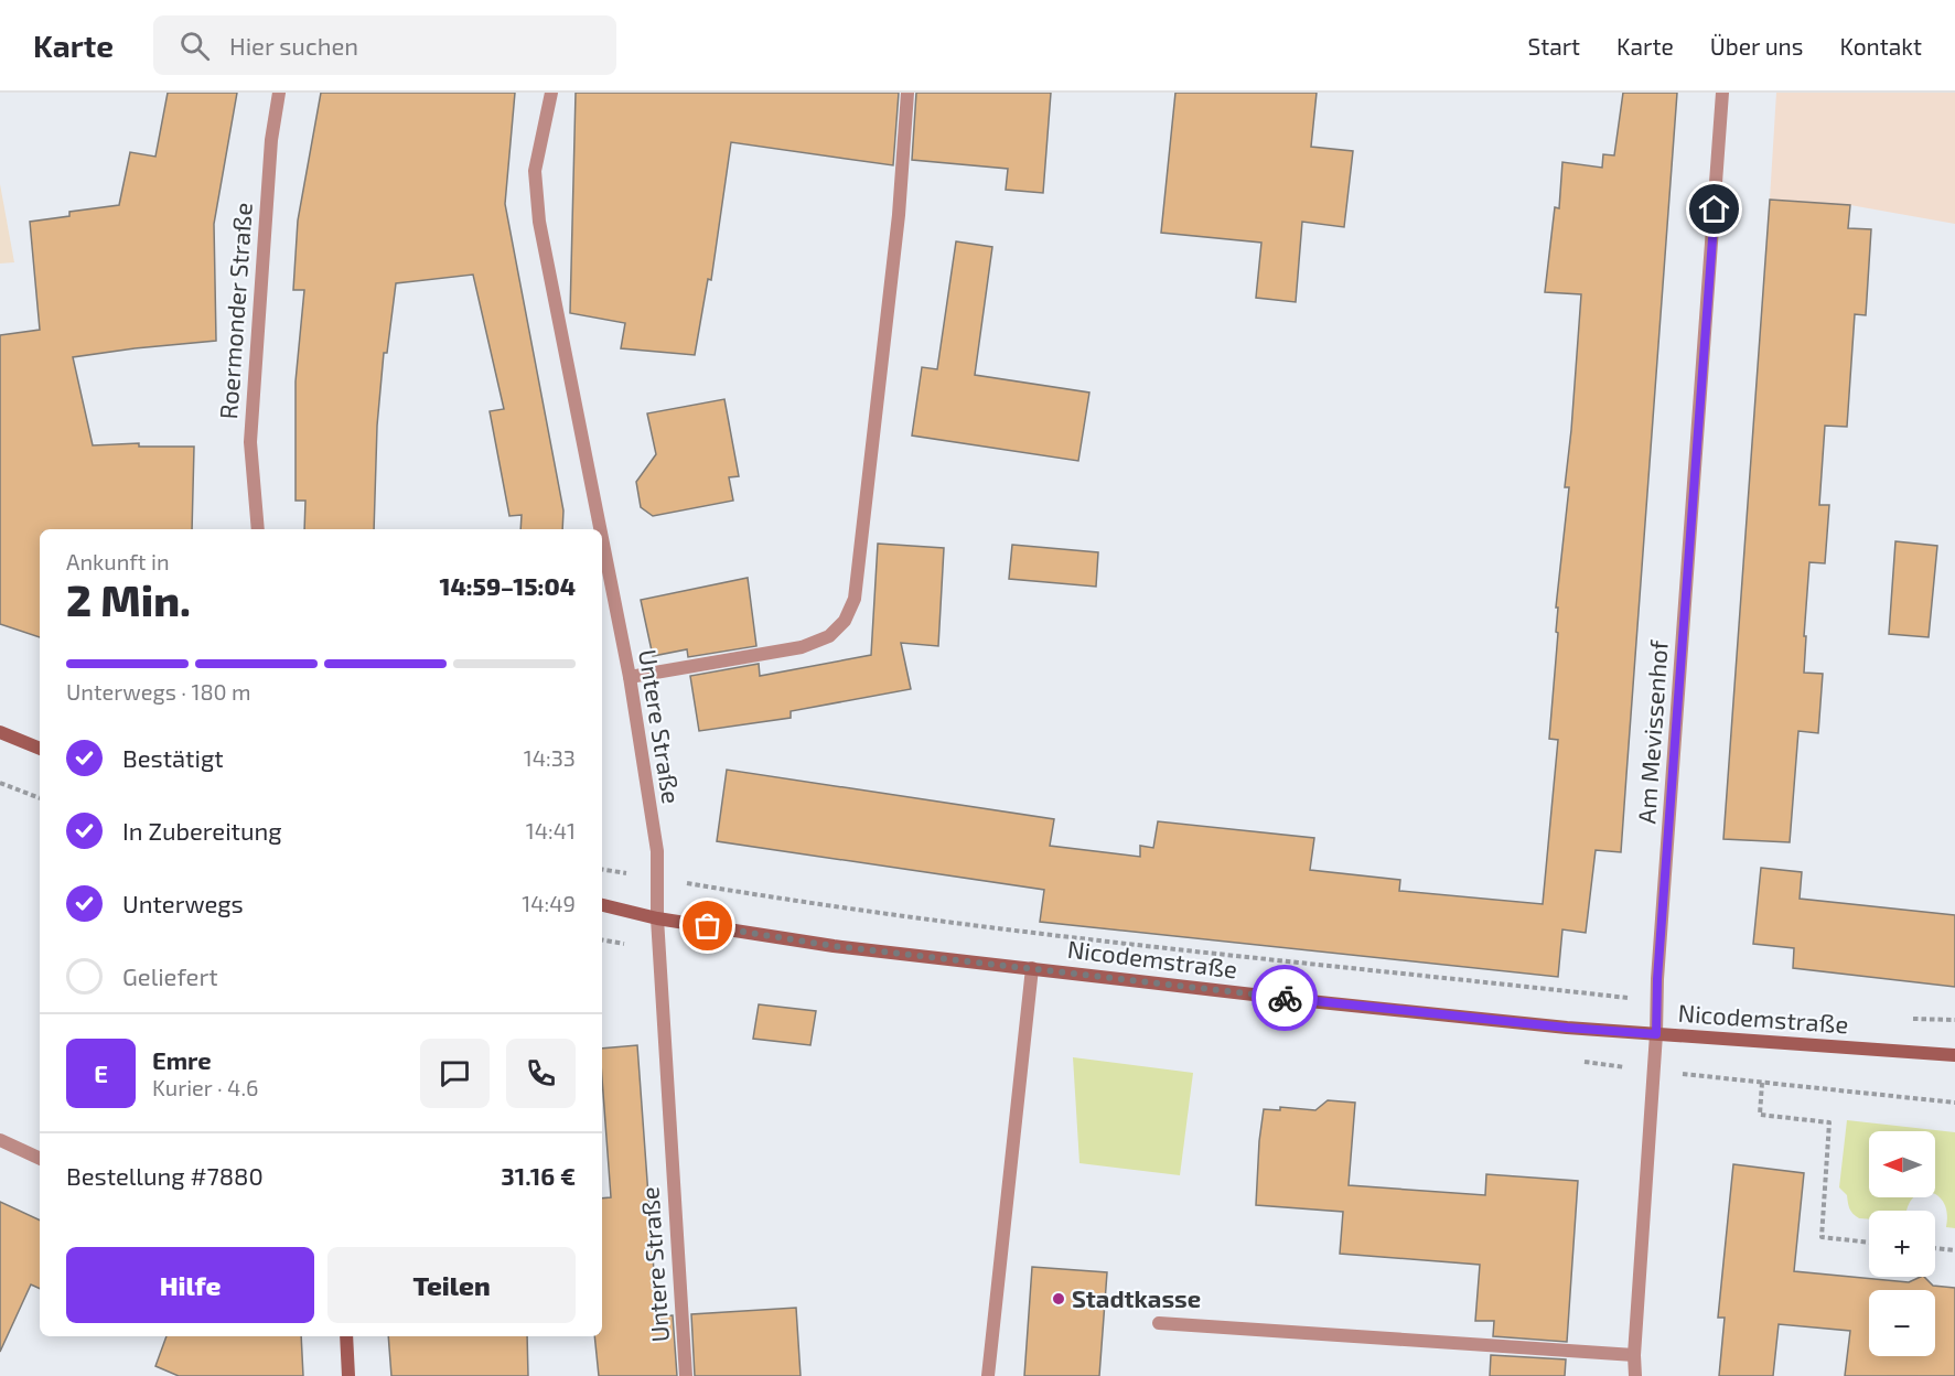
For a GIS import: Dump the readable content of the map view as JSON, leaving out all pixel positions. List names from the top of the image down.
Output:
{
  "streets": {
    "main road": ["Nicodemstraße"],
    "street": ["Roermonder Straße", "Untere Straße", "Am Mevissenhof"]
  },
  "crossings": [
    ["Untere Straße", "Nicodemstraße"],
    ["Am Mevissenhof", "Nicodemstraße"]
  ],
  "places": ["Stadtkasse"],
  "north": "left",
  "page": {
    "header": "Karte",
    "search": "Hier suchen",
    "nav": [
      "Start",
      "Karte",
      "Über uns",
      "Kontakt"
    ],
    "heading": ["2 Min.", "Ankunft in", "14:59–15:04"],
    "panel": [
      "Emre",
      "Kurier · 4.6",
      "Bestellung #7880",
      "31.16 €"
    ],
    "bar": "Unterwegs · 180 m",
    "list": [
      ["Bestätigt", "14:33"],
      ["In Zubereitung", "14:41"],
      ["Unterwegs", "14:49"],
      "Geliefert"
    ],
    "round": "E",
    "map_buttons": ["+", "−"],
    "buttons": ["Hilfe", "Teilen"]
  }
}
